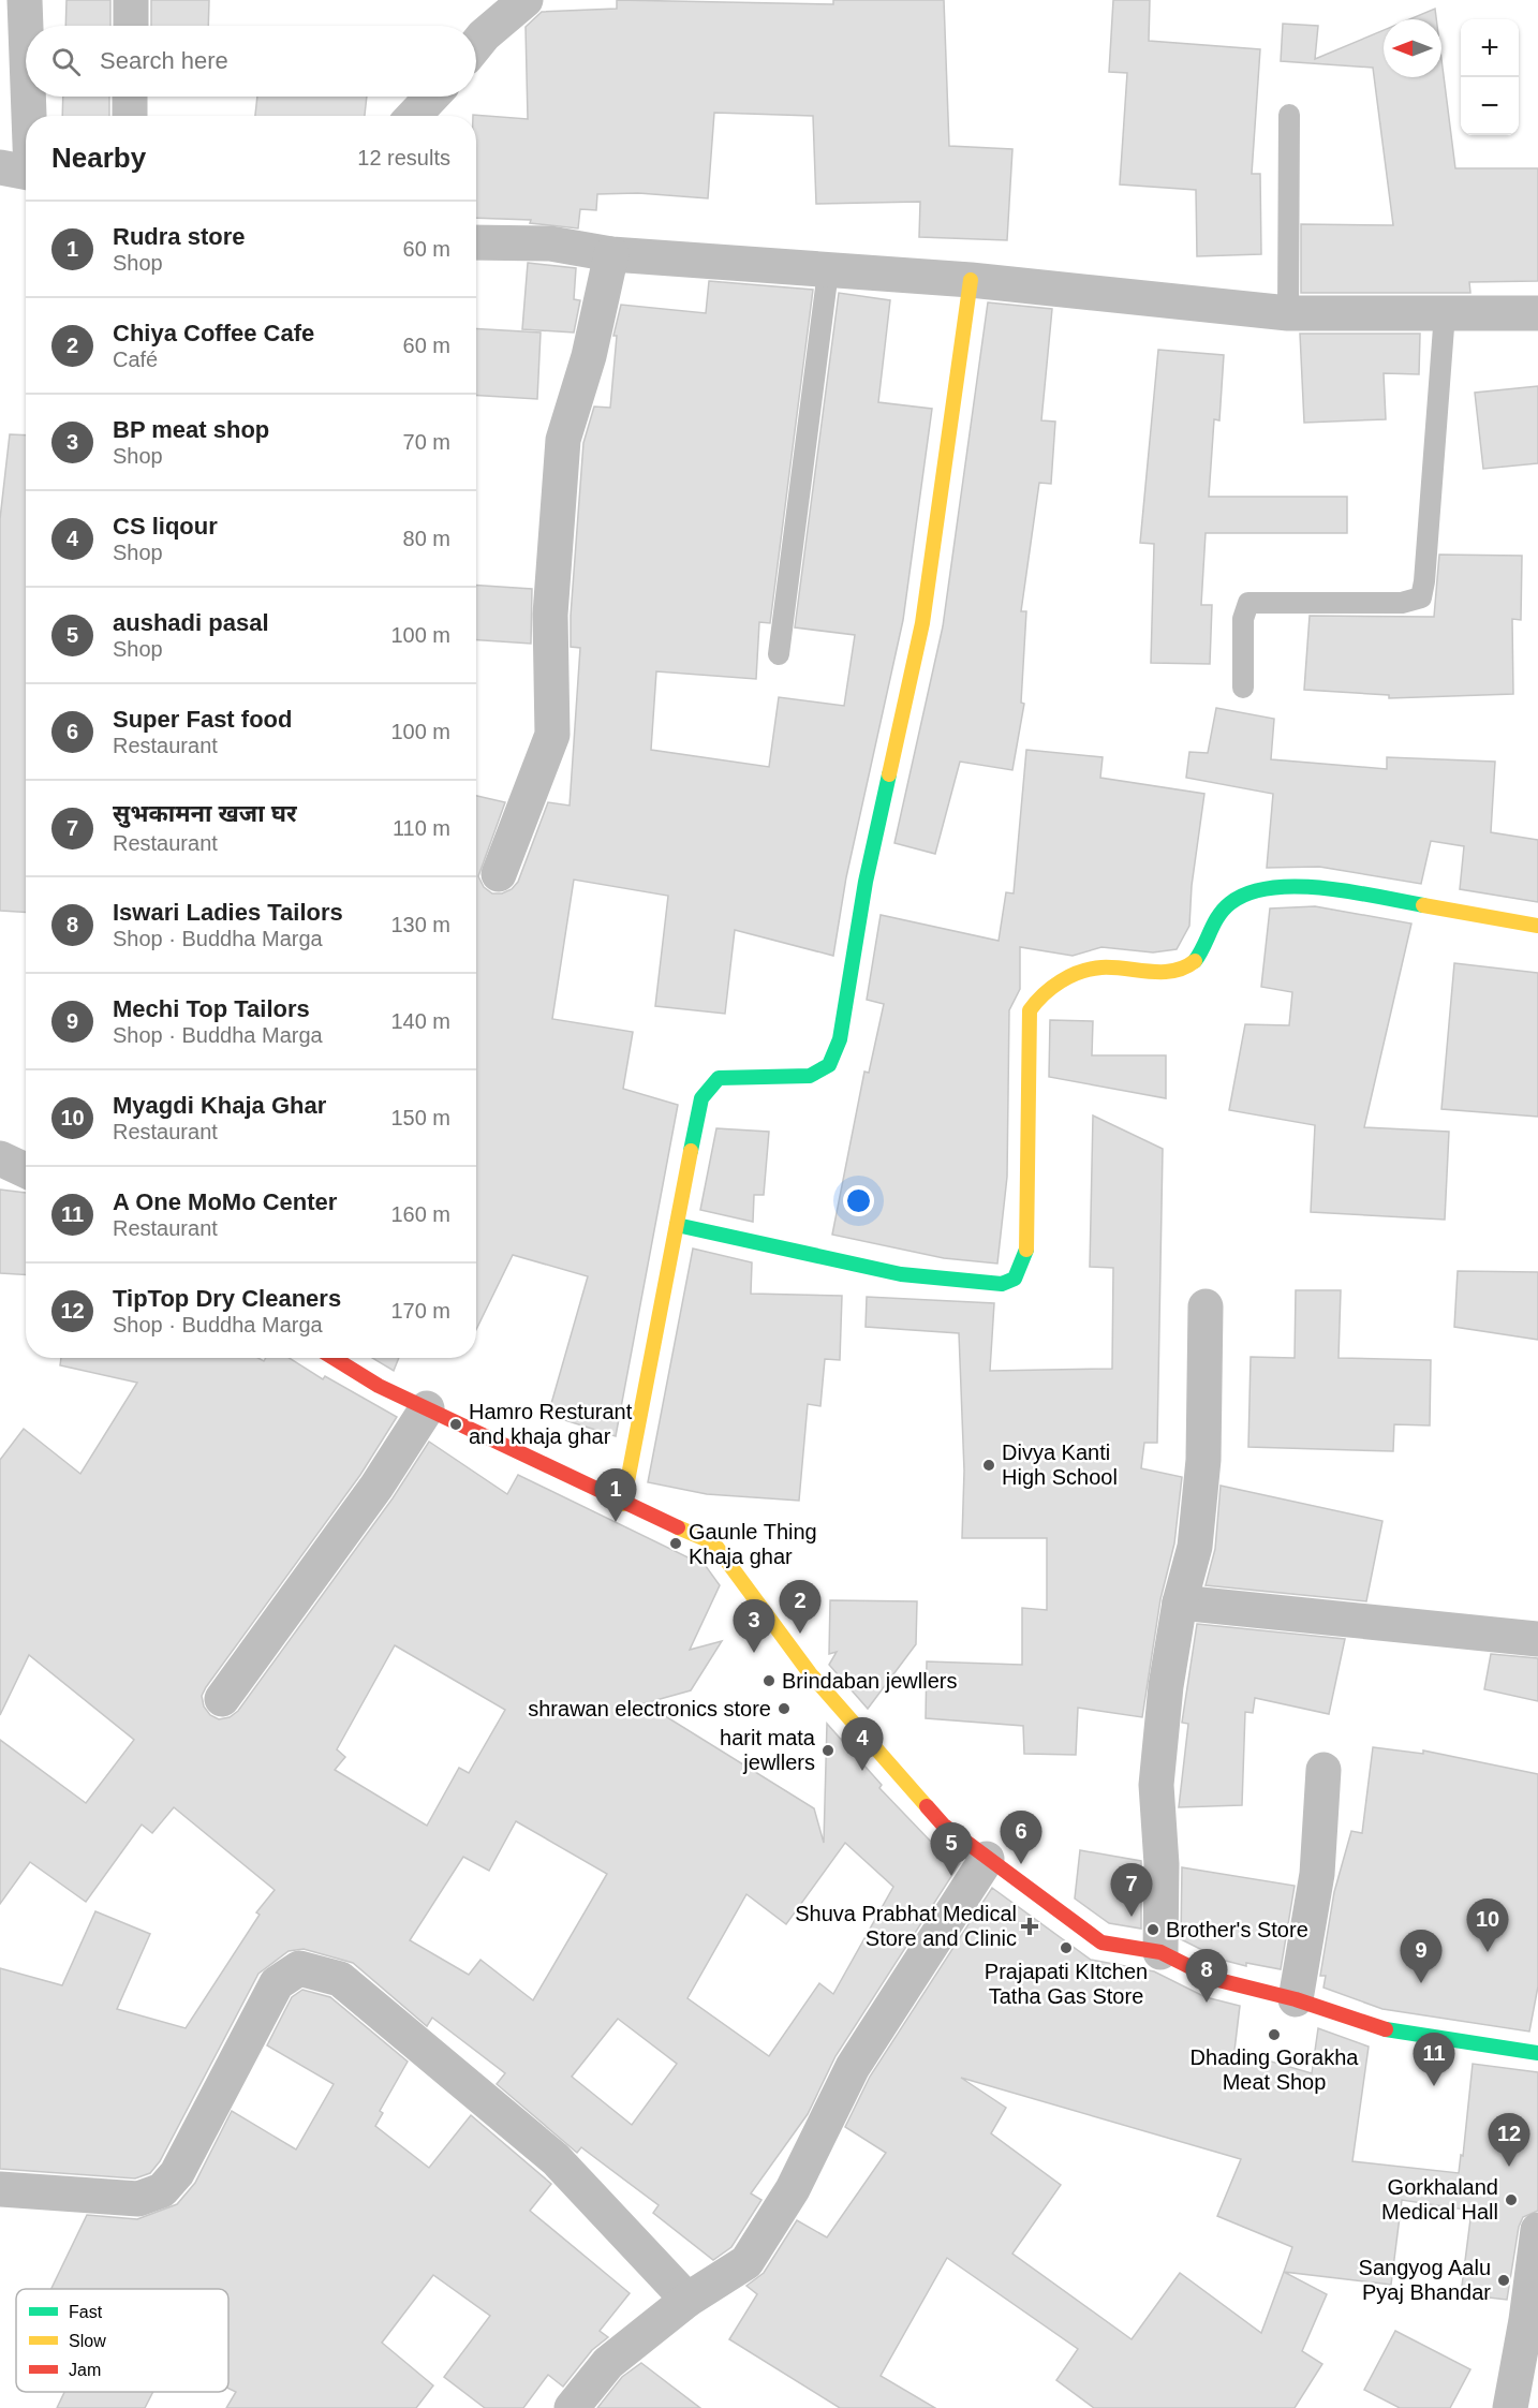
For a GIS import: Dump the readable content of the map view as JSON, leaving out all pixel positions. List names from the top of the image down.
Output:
{
  "places": {
    "other": [
      "Hamro Resturant and khaja ghar",
      "Divya Kanti High School",
      "Gaunle Thing Khaja ghar",
      "Brindaban jewllers",
      "shrawan electronics store",
      "harit mata jewllers",
      "Brother's Store",
      "Prajapati KItchen Tatha Gas Store",
      "Dhading Gorakha Meat Shop",
      "Gorkhaland Medical Hall",
      "Sangyog Aalu Pyaj Bhandar"
    ],
    "health": ["Shuva Prabhat Medical Store and Clinic"]
  },
  "legend": ["Fast", "Slow", "Jam"],
  "north": "left",
  "page": {
    "map_buttons": ["+", "−"],
    "search": "Search here",
    "heading": ["Nearby", "12 results"],
    "list": [
      {
        "mark": "1",
        "name": "Rudra store",
        "note": "Shop",
        "value": "60 m"
      },
      {
        "mark": "2",
        "name": "Chiya Coffee Cafe",
        "note": "Café",
        "value": "60 m"
      },
      {
        "mark": "3",
        "name": "BP meat shop",
        "note": "Shop",
        "value": "70 m"
      },
      {
        "mark": "4",
        "name": "CS liqour",
        "note": "Shop",
        "value": "80 m"
      },
      {
        "mark": "5",
        "name": "aushadi pasal",
        "note": "Shop",
        "value": "100 m"
      },
      {
        "mark": "6",
        "name": "Super Fast food",
        "note": "Restaurant",
        "value": "100 m"
      },
      {
        "mark": "7",
        "name": "सुभकामना खजा घर",
        "note": "Restaurant",
        "value": "110 m"
      },
      {
        "mark": "8",
        "name": "Iswari Ladies Tailors",
        "note": "Shop · Buddha Marga",
        "value": "130 m"
      },
      {
        "mark": "9",
        "name": "Mechi Top Tailors",
        "note": "Shop · Buddha Marga",
        "value": "140 m"
      },
      {
        "mark": "10",
        "name": "Myagdi Khaja Ghar",
        "note": "Restaurant",
        "value": "150 m"
      },
      {
        "mark": "11",
        "name": "A One MoMo Center",
        "note": "Restaurant",
        "value": "160 m"
      },
      {
        "mark": "12",
        "name": "TipTop Dry Cleaners",
        "note": "Shop · Buddha Marga",
        "value": "170 m"
      }
    ],
    "pins": [
      "1",
      "2",
      "3",
      "4",
      "6",
      "5",
      "7",
      "10",
      "9",
      "8",
      "11",
      "12"
    ]
  }
}
